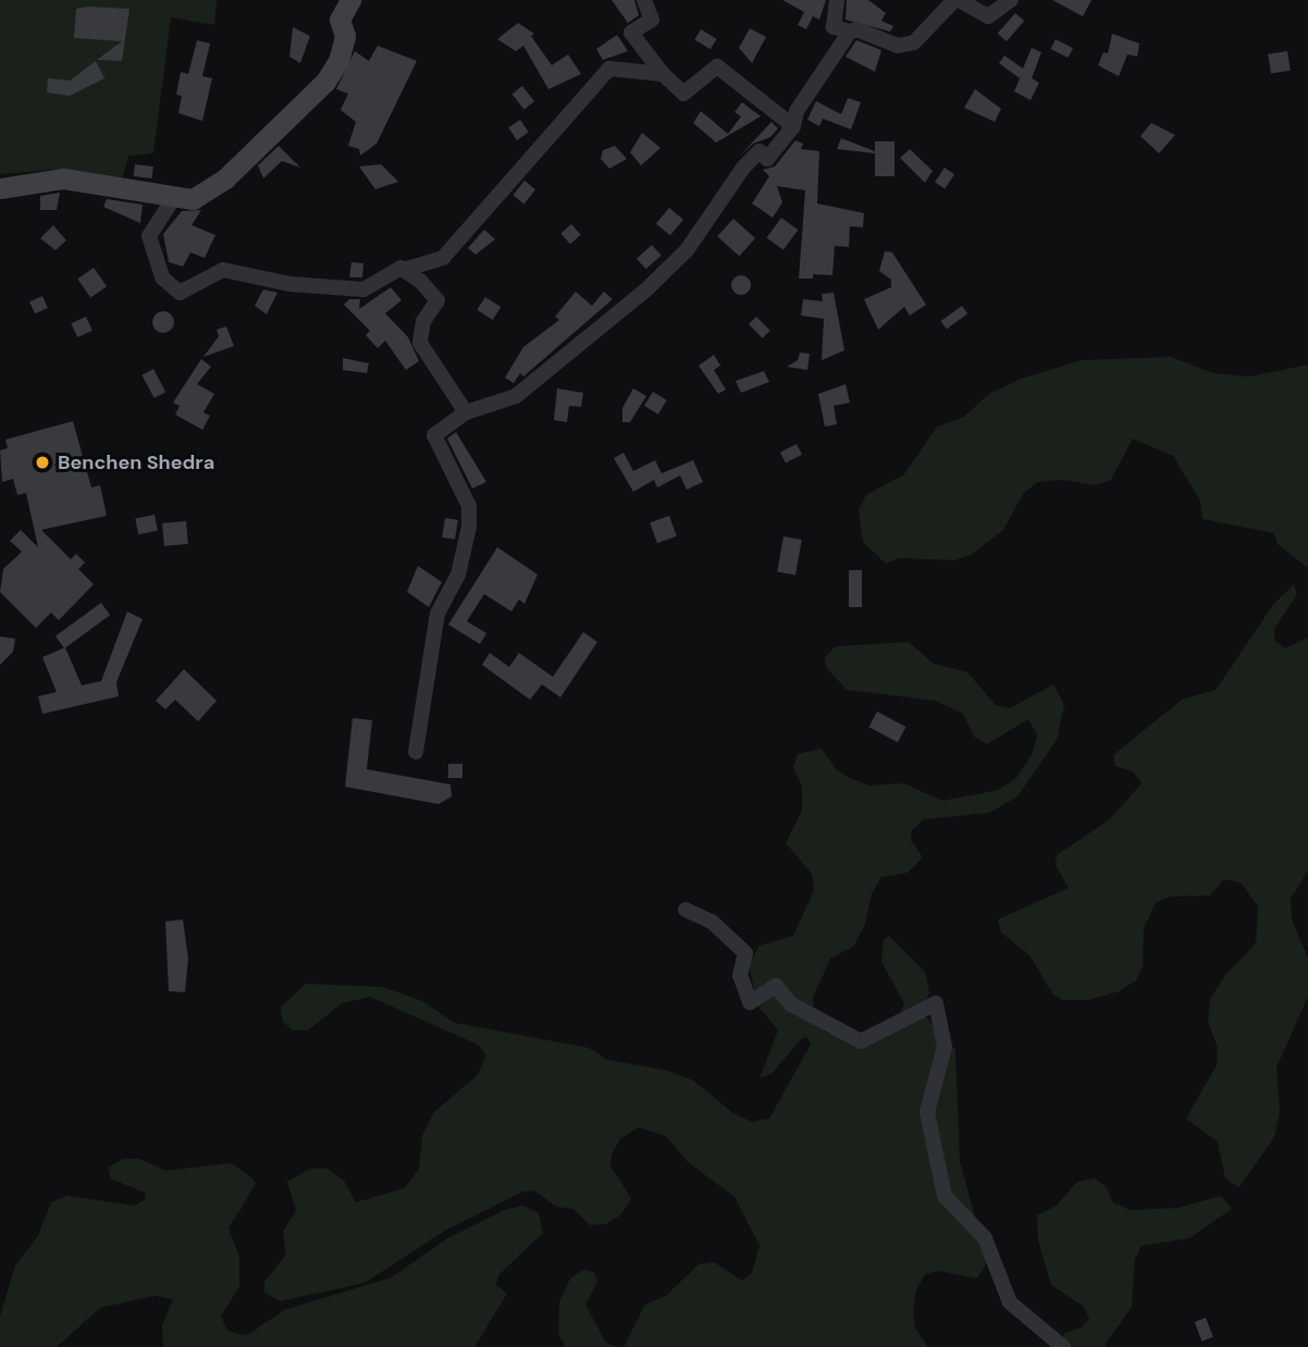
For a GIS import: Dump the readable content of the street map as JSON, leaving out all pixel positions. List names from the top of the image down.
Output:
{
  "places": ["Benchen Shedra"]
}
